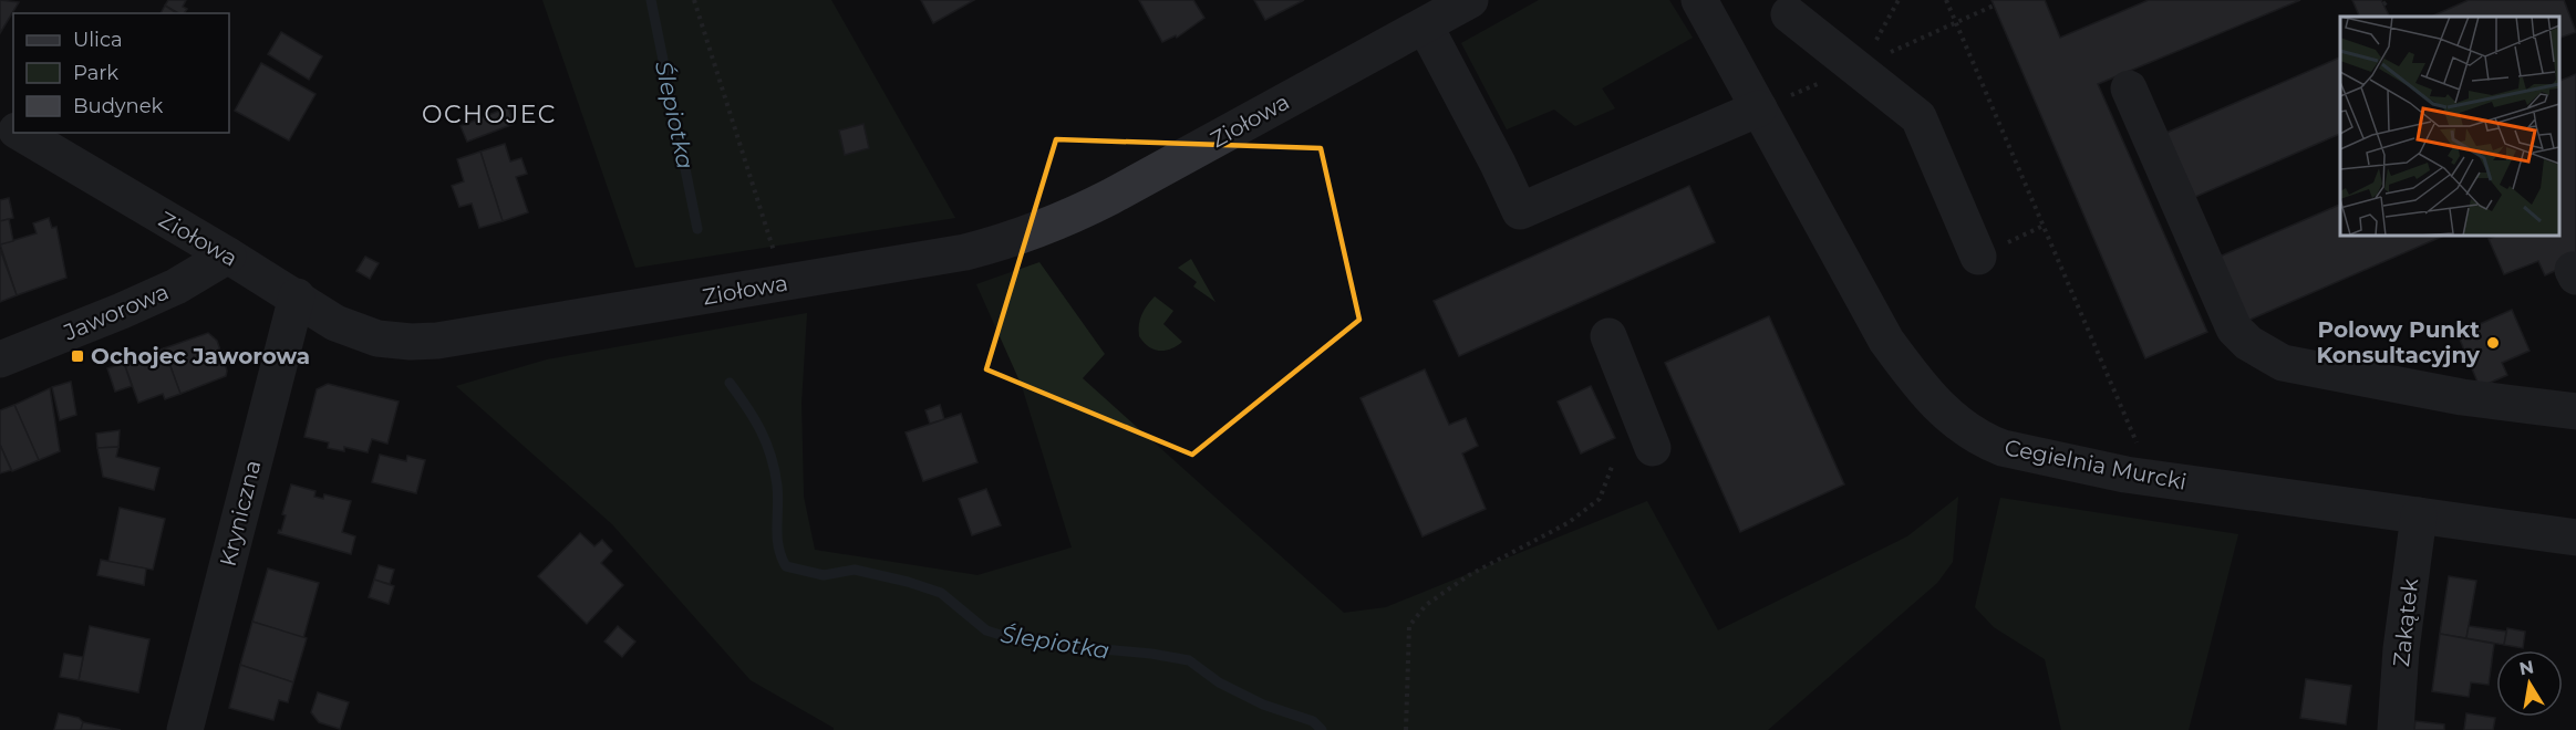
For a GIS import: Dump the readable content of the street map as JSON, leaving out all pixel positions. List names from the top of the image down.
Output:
{
  "streets": {
    "street": [
      "Ziołowa",
      "Jaworowa",
      "Cegielnia Murcki",
      "Kryniczna",
      "Zakątek"
    ]
  },
  "crossings": [
    ["Ziołowa", "Jaworowa"],
    ["Ziołowa", "Kryniczna"],
    ["Cegielnia Murcki", "Zakątek"]
  ],
  "districts": ["OCHOJEC"],
  "water": ["Ślepiotka"],
  "places": {
    "other": ["Polowy Punkt Konsultacyjny"],
    "transit": ["Ochojec Jaworowa"]
  },
  "legend": ["Ulica", "Park", "Budynek"],
  "north": "top"
}
